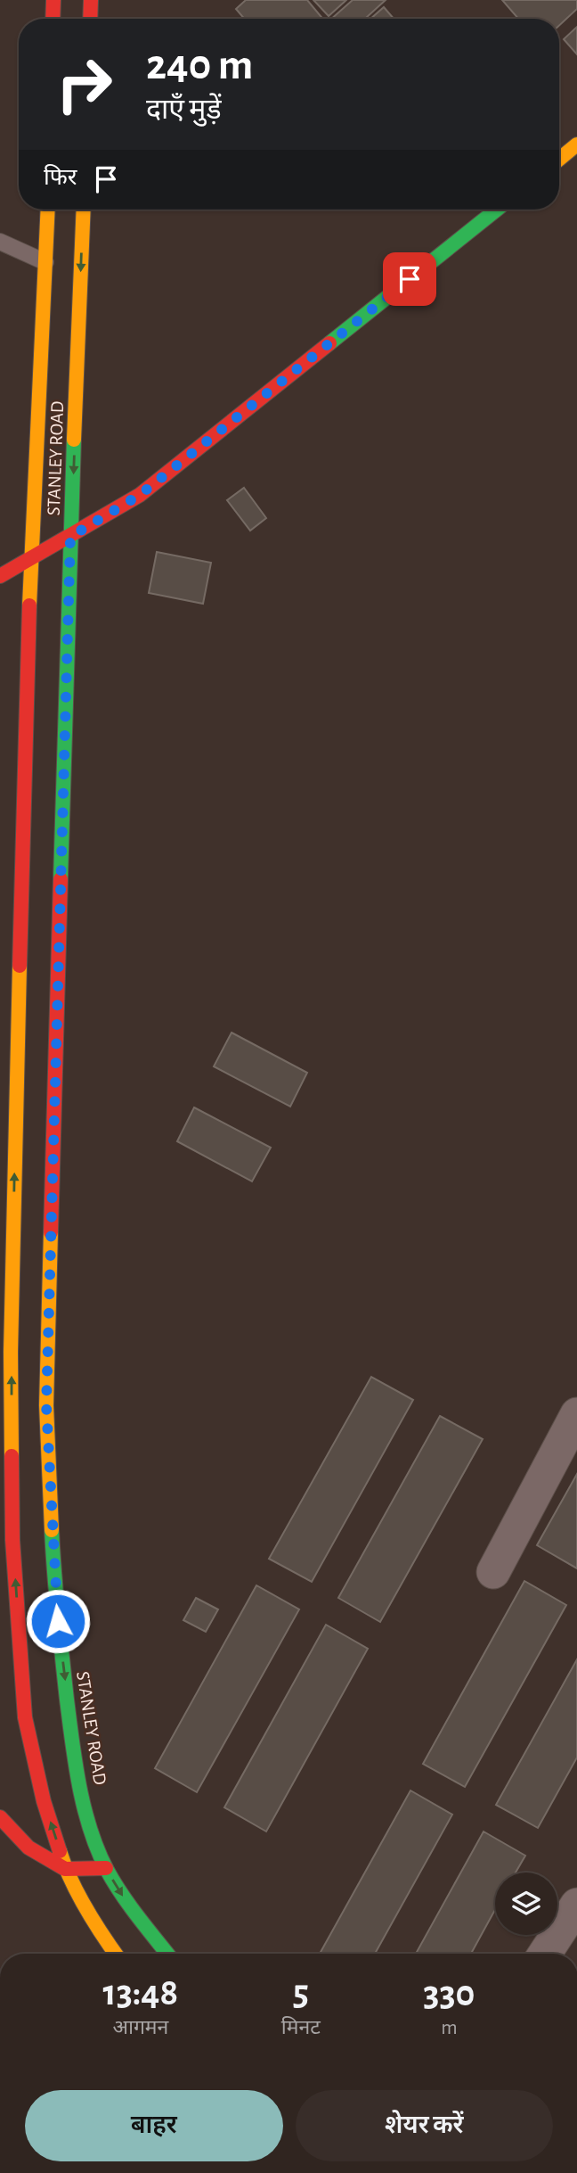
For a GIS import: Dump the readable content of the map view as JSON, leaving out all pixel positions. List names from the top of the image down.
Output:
{
  "streets": {
    "main road": ["STANLEY ROAD"]
  },
  "page": {
    "turn": ["240 m", "दाएँ मुड़ें"],
    "then": "फिर",
    "eta": [
      "13:48",
      "आगमन",
      "5",
      "मिनट",
      "330",
      "m"
    ],
    "buttons": ["बाहर", "शेयर करें"]
  }
}
